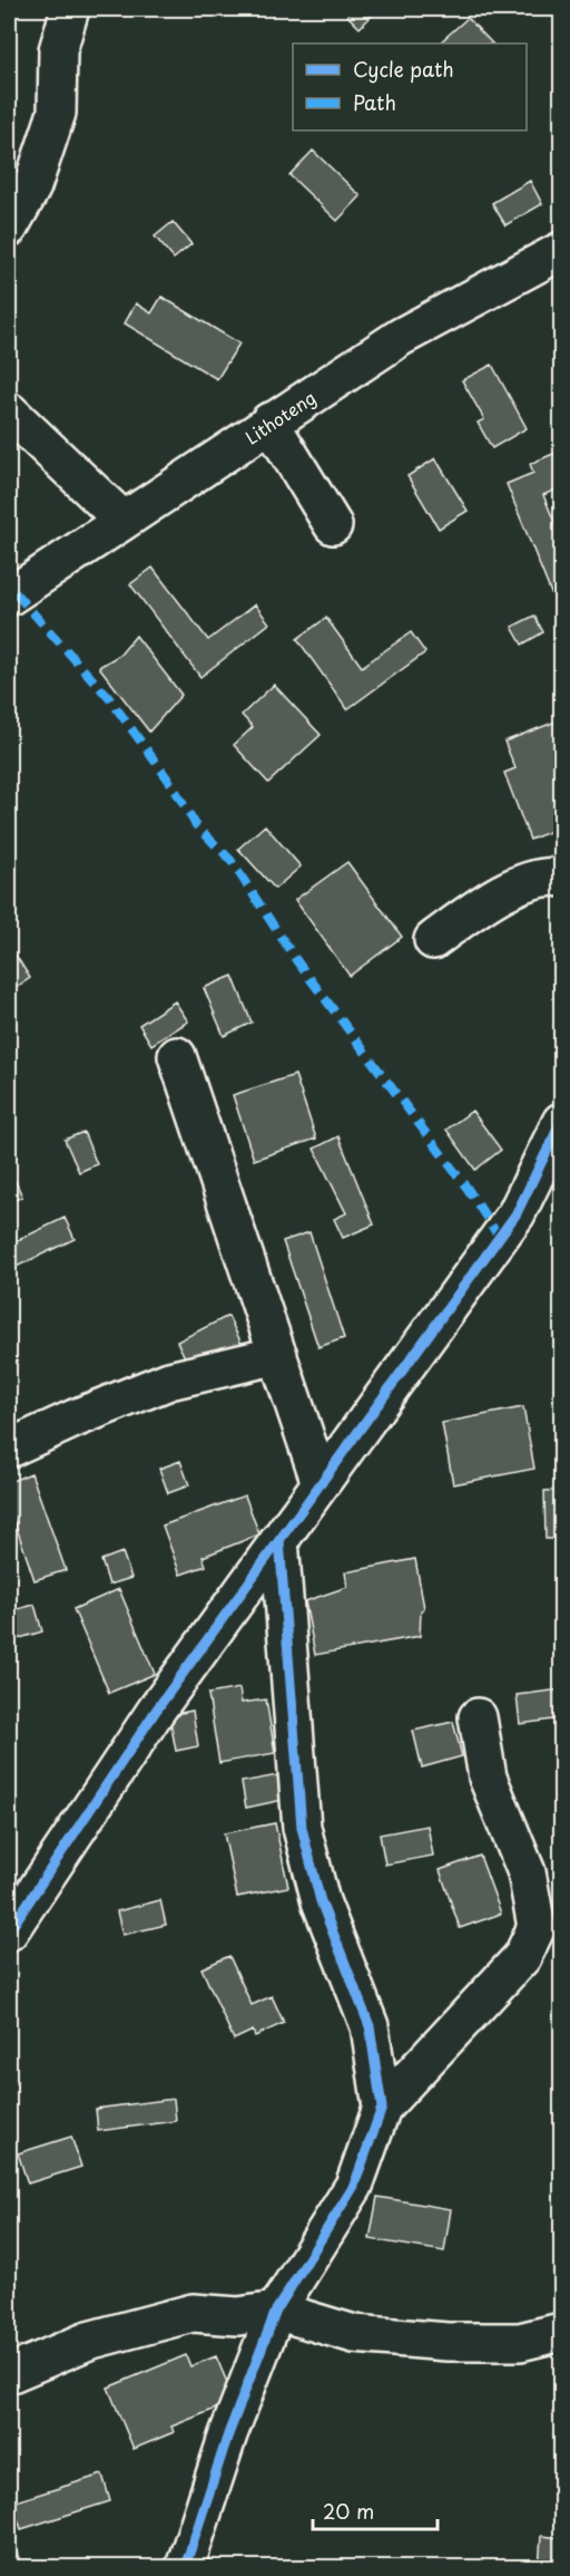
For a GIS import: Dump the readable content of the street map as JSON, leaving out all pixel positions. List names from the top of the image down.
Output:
{
  "streets": {
    "street": ["Lithoteng"]
  },
  "legend": ["Cycle path", "Path"],
  "scale_bar": "20 m"
}
